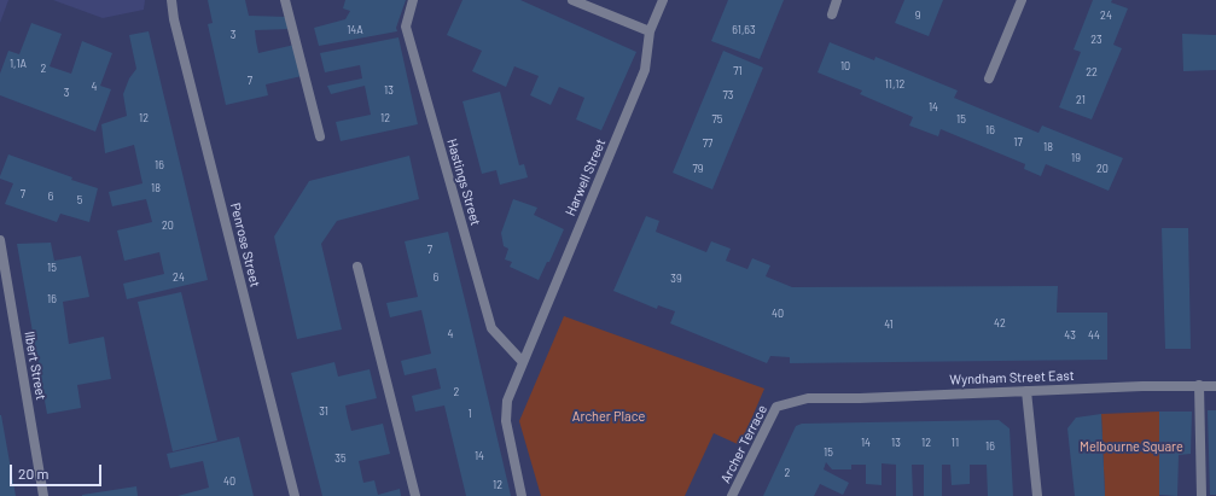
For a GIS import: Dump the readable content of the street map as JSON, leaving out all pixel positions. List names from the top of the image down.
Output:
{
  "streets": {
    "street": [
      "Harwell Street",
      "Hastings Street",
      "Penrose Street",
      "Ilbert Street",
      "Wyndham Street East",
      "Archer Terrace"
    ]
  },
  "crossings": [
    ["Harwell Street", "Hastings Street"],
    ["Wyndham Street East", "Archer Terrace"]
  ],
  "parks": ["Archer Place", "Melbourne Square"],
  "house_numbers": [
    "9",
    "24",
    "14A",
    "61,63",
    "3",
    "23",
    "1,1A",
    "10",
    "2",
    "71",
    "22",
    "7",
    "11,12",
    "4",
    "13",
    "3",
    "73",
    "21",
    "14",
    "12",
    "12",
    "75",
    "15",
    "16",
    "17",
    "77",
    "18",
    "19",
    "16",
    "79",
    "20",
    "18",
    "7",
    "6",
    "5",
    "20",
    "7",
    "15",
    "24",
    "6",
    "39",
    "16",
    "40",
    "42",
    "41",
    "4",
    "43",
    "44",
    "2",
    "31",
    "1",
    "14",
    "13",
    "12",
    "11",
    "16",
    "15",
    "14",
    "35",
    "2",
    "40",
    "12"
  ],
  "scale_bar": "20 m"
}
